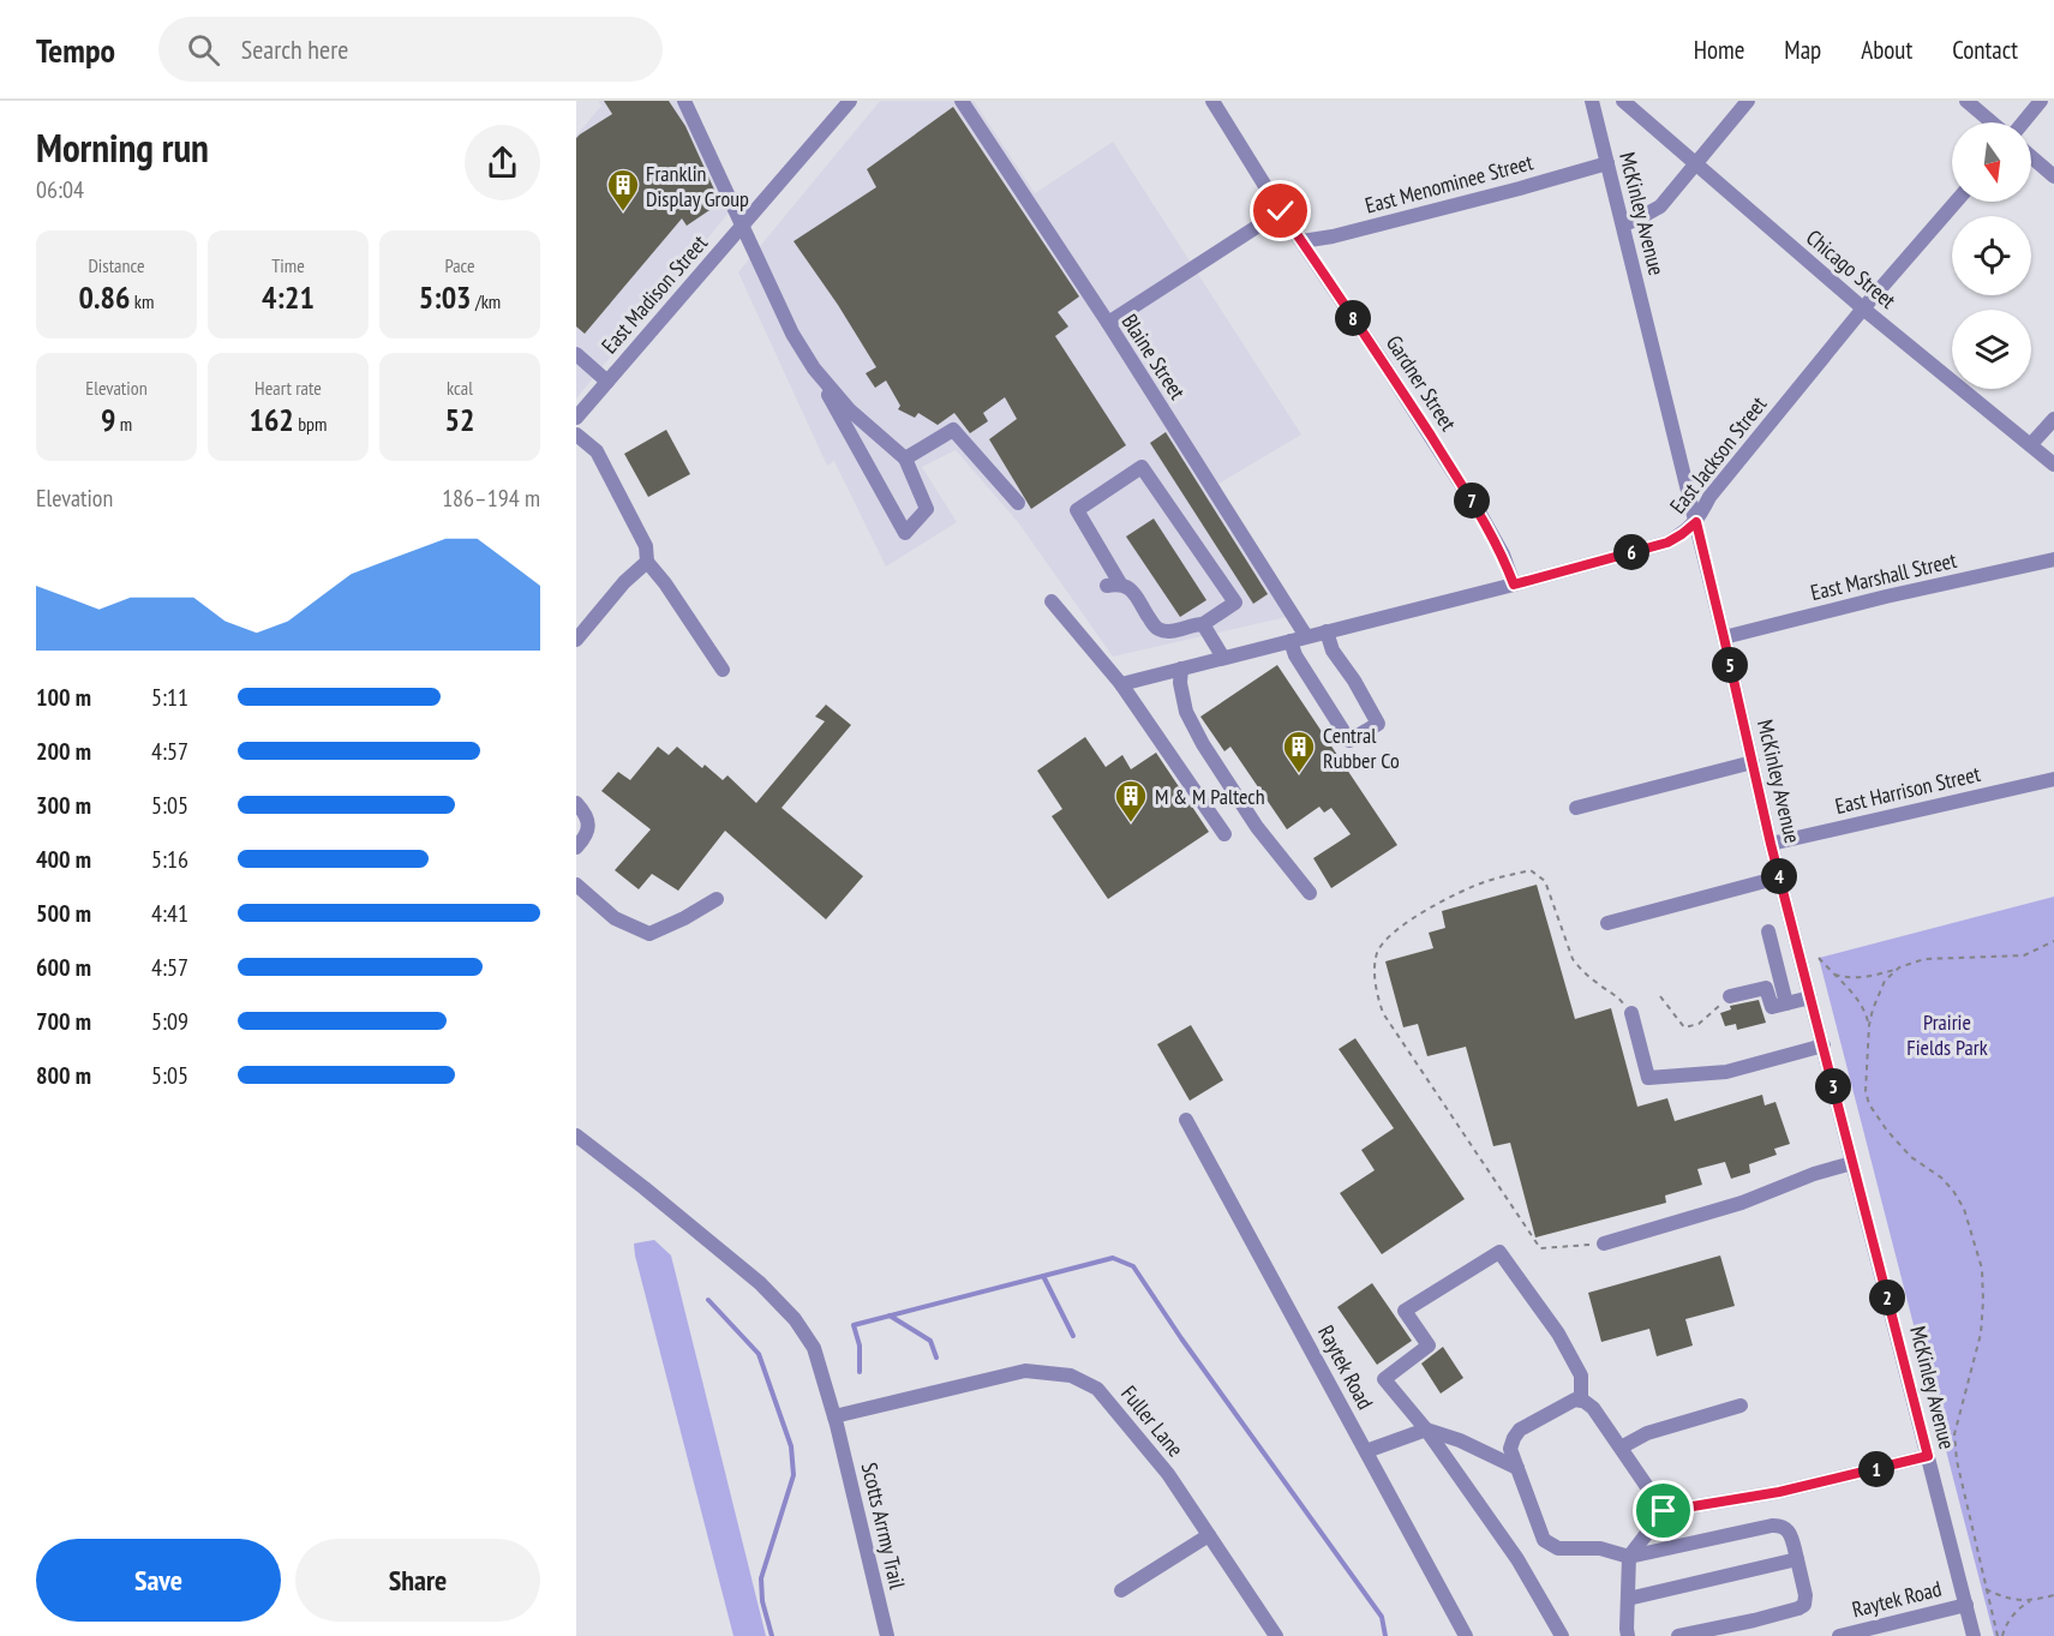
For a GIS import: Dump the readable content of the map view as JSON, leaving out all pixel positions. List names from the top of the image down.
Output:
{
  "streets": {
    "street": [
      "East Menominee Street",
      "McKinley Avenue",
      "Chicago Street",
      "East Madison Street",
      "Blaine Street",
      "Gardner Street",
      "East Jackson Street",
      "East Marshall Street",
      "East Harrison Street",
      "Raytek Road",
      "Fuller Lane",
      "Scotts Arrmy Trail"
    ]
  },
  "crossings": [
    ["East Menominee Street", "McKinley Avenue"],
    ["East Menominee Street", "Gardner Street"],
    ["McKinley Avenue", "East Jackson Street"],
    ["McKinley Avenue", "East Marshall Street"],
    ["McKinley Avenue", "East Harrison Street"],
    ["McKinley Avenue", "Raytek Road"],
    ["Chicago Street", "East Jackson Street"],
    ["Blaine Street", "East Jackson Street"],
    ["Gardner Street", "East Jackson Street"],
    ["Fuller Lane", "Scotts Arrmy Trail"]
  ],
  "parks": ["Prairie Fields Park"],
  "places": {
    "building": ["Franklin Display Group", "Central Rubber Co", "M & M Paltech"]
  },
  "north": "bottom",
  "page": {
    "header": "Tempo",
    "search": "Search here",
    "nav": [
      "Home",
      "Map",
      "About",
      "Contact"
    ],
    "heading": ["Morning run", "06:04"],
    "stats": [
      ["Distance", "0.86 km"],
      ["Time", "4:21"],
      ["Pace", "5:03 /km"],
      ["Elevation", "9 m"],
      ["Heart rate", "162 bpm"],
      ["kcal", "52"]
    ],
    "pins": [
      "8",
      "7",
      "6",
      "5",
      "4",
      "3",
      "2",
      "1"
    ],
    "chart": ["Elevation", "186–194 m"],
    "list": [
      {
        "name": "100 m",
        "note": "5:11"
      },
      {
        "name": "200 m",
        "note": "4:57"
      },
      {
        "name": "300 m",
        "note": "5:05"
      },
      {
        "name": "400 m",
        "note": "5:16"
      },
      {
        "name": "500 m",
        "note": "4:41"
      },
      {
        "name": "600 m",
        "note": "4:57"
      },
      {
        "name": "700 m",
        "note": "5:09"
      },
      {
        "name": "800 m",
        "note": "5:05"
      }
    ],
    "buttons": ["Save", "Share"]
  }
}
